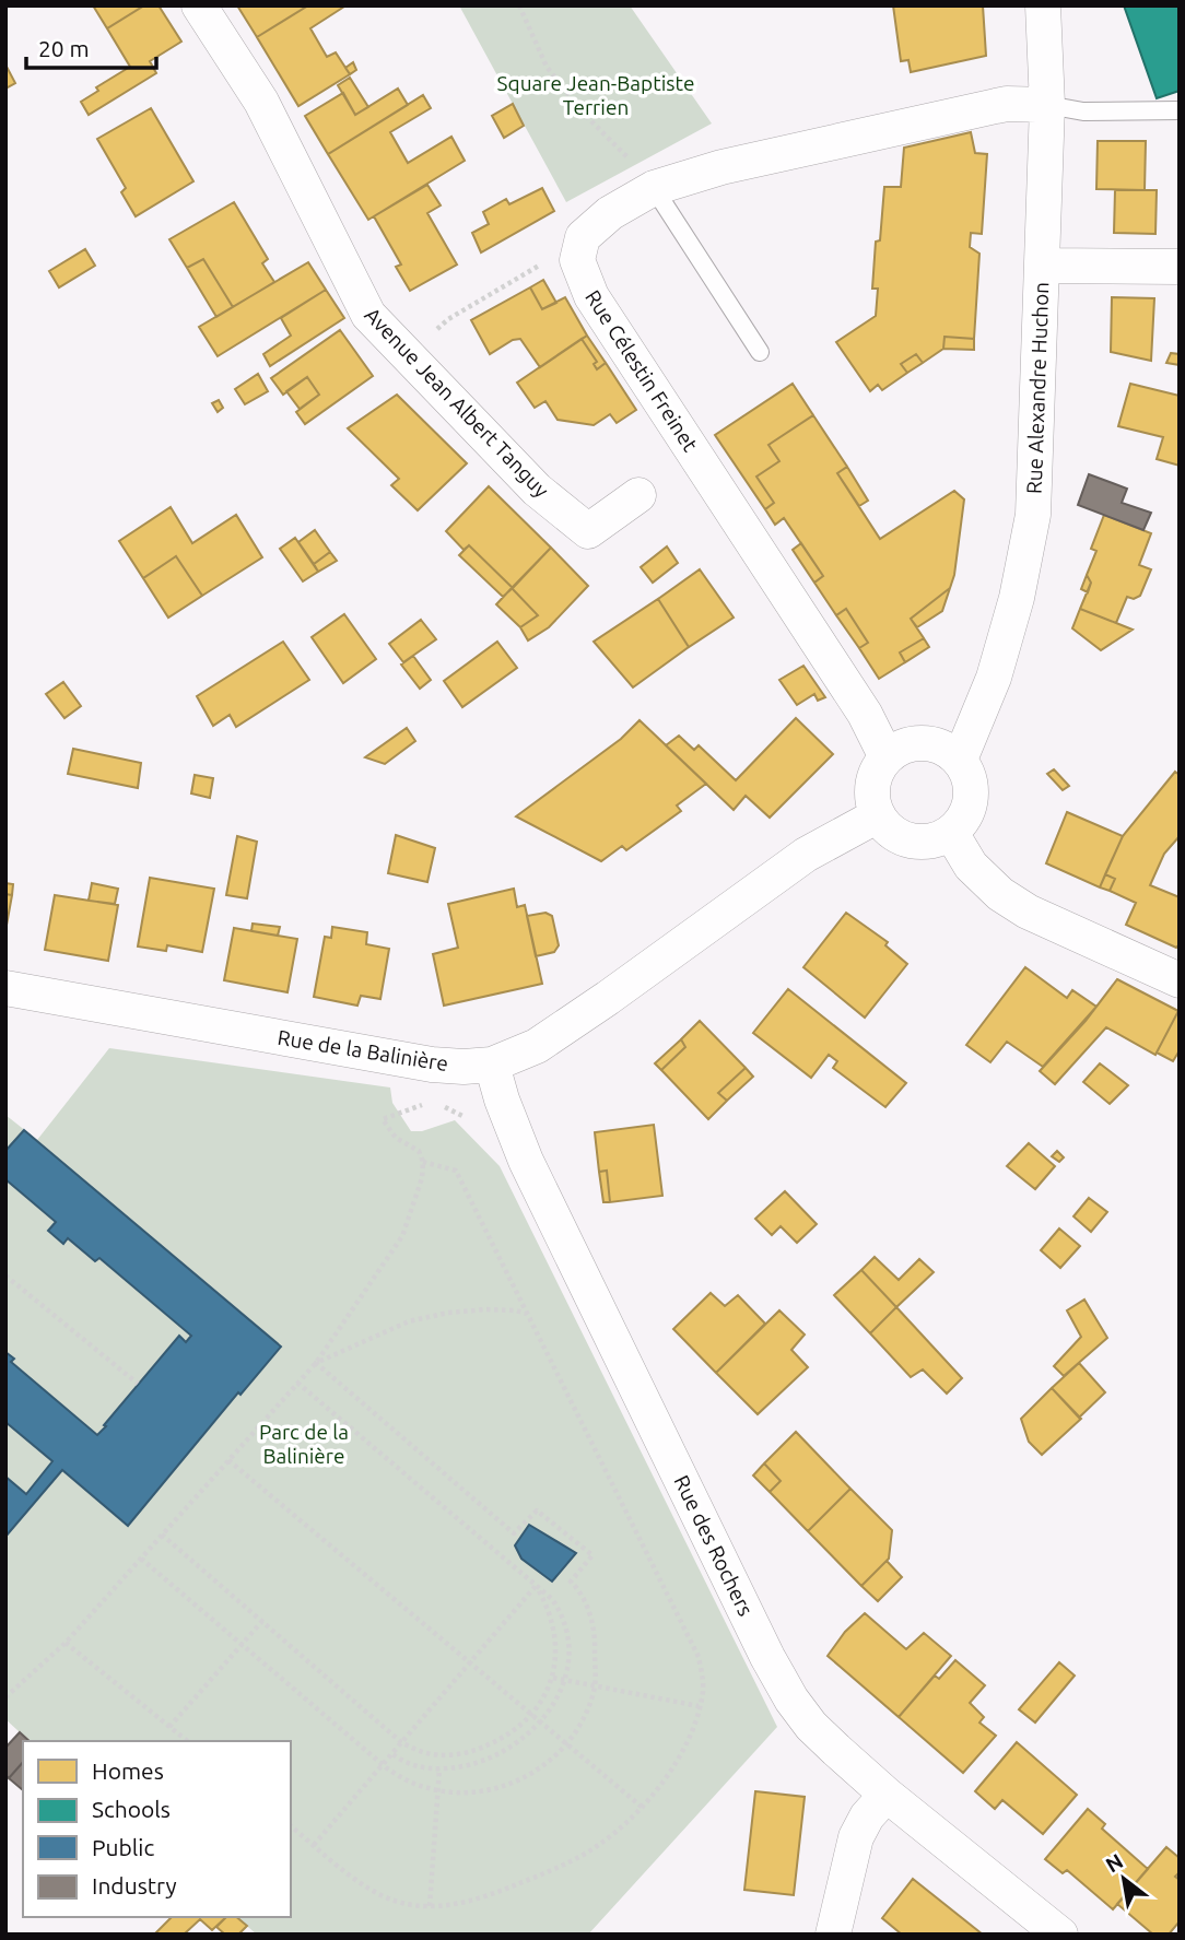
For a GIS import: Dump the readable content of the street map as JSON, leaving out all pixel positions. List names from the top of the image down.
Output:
{
  "streets": {
    "street": [
      "Rue Célestin Freinet",
      "Rue Alexandre Huchon",
      "Avenue Jean Albert Tanguy",
      "Rue de la Balinière",
      "Rue des Rochers"
    ]
  },
  "crossings": [
    ["Rue Célestin Freinet", "Rue Alexandre Huchon"],
    ["Rue Célestin Freinet", "Rue de la Balinière"],
    ["Rue Alexandre Huchon", "Rue de la Balinière"],
    ["Rue de la Balinière", "Rue des Rochers"]
  ],
  "parks": ["Square Jean-Baptiste Terrien", "Parc de la Balinière"],
  "legend": [
    "Homes",
    "Schools",
    "Public",
    "Industry"
  ],
  "scale_bar": "20 m",
  "north": "top left"
}
